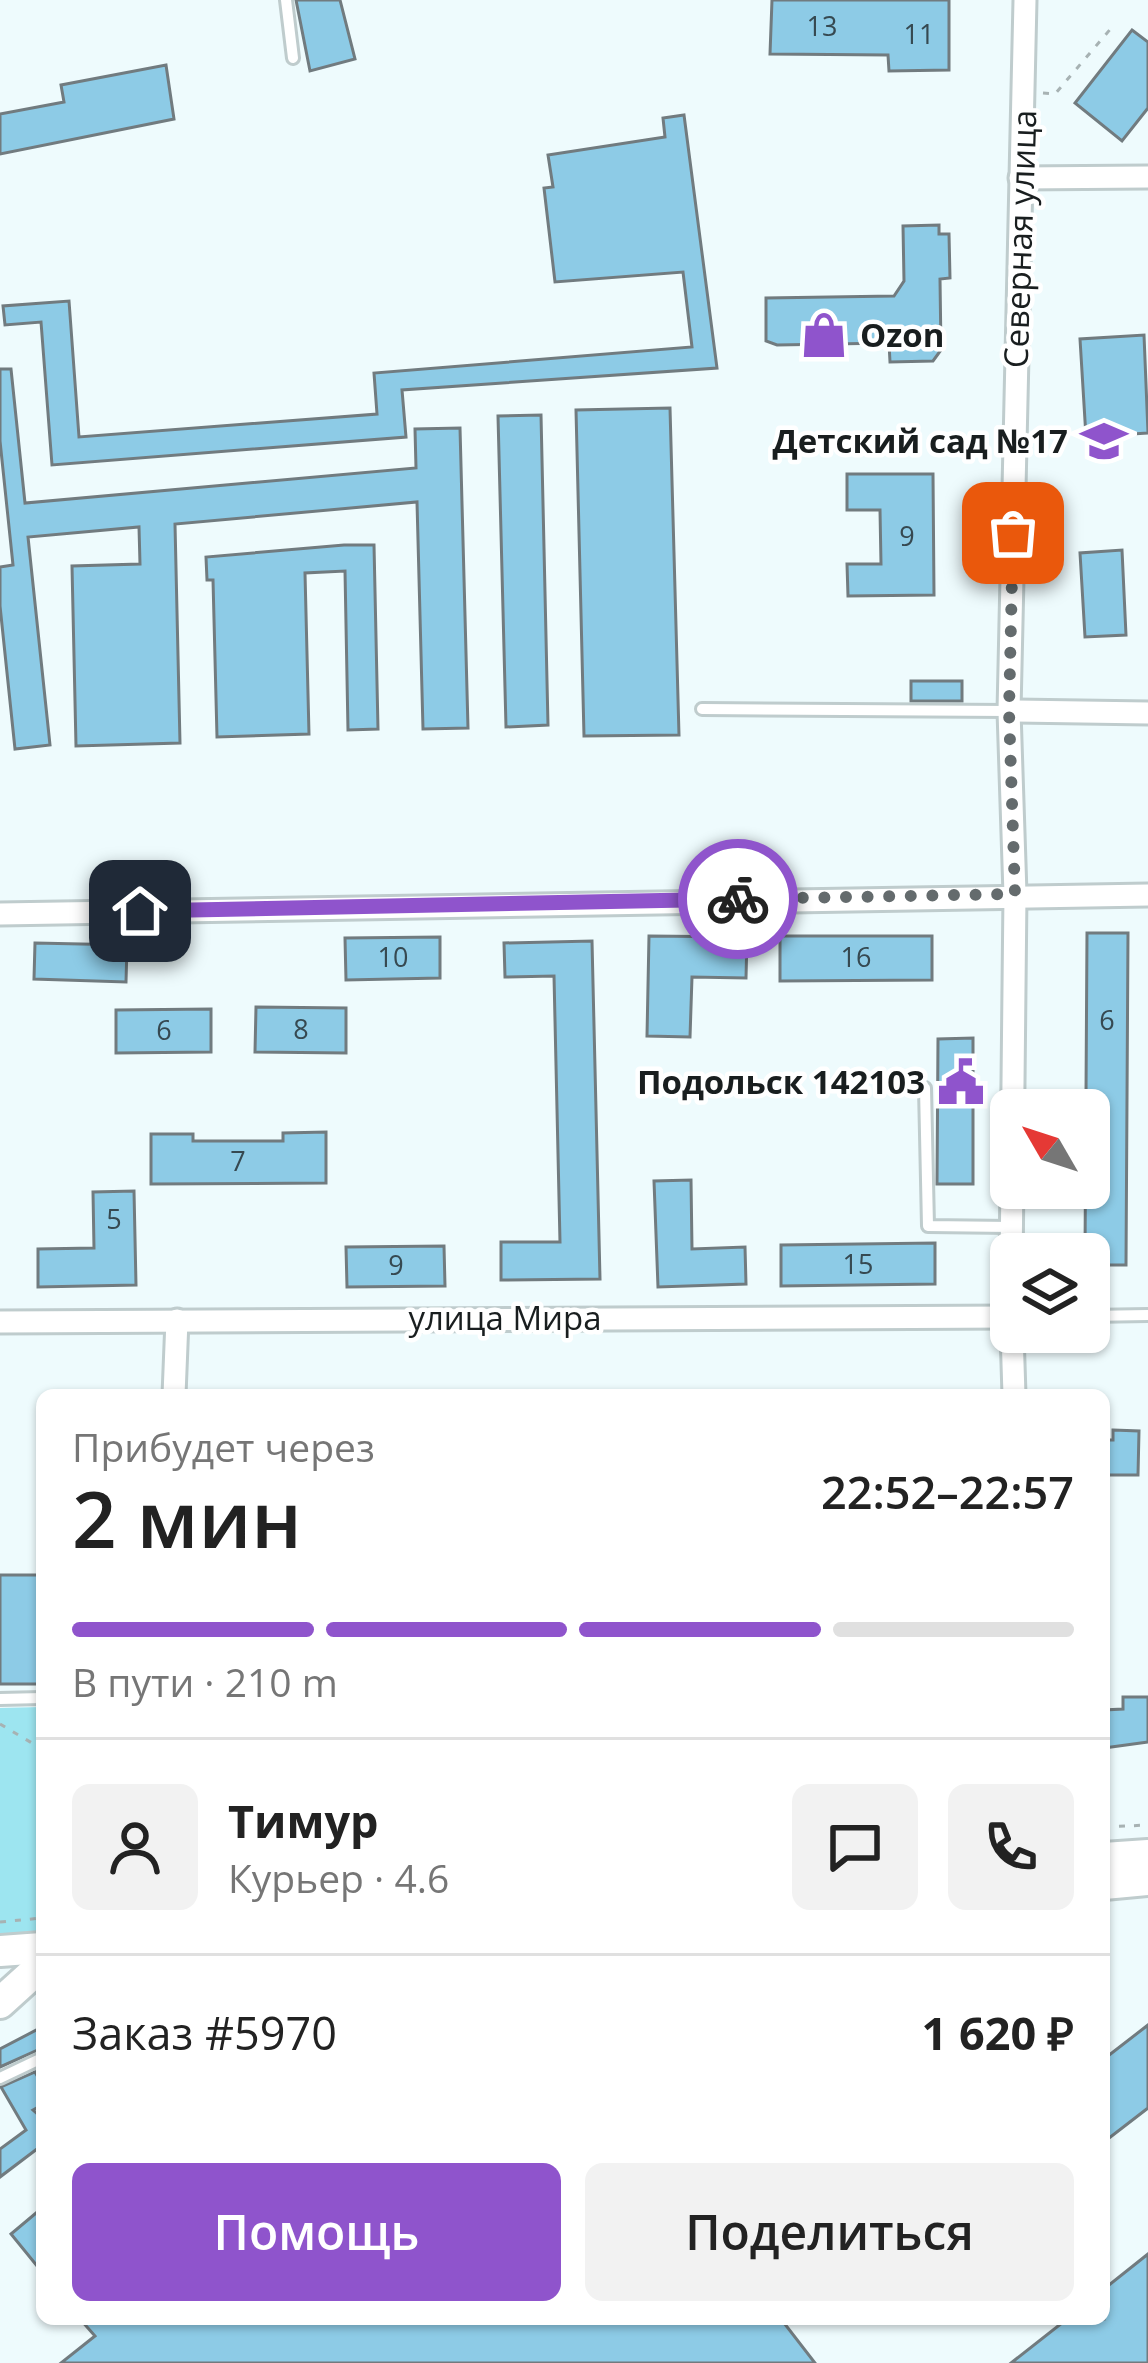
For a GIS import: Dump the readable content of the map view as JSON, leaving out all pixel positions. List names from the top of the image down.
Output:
{
  "streets": {
    "street": ["Северная улица", "улица Мира"]
  },
  "places": {
    "shop": ["Ozon"],
    "school or university": ["Детский сад №17"],
    "public building": ["Подольск 142103"]
  },
  "house_numbers": [
    "13",
    "11",
    "9",
    "10",
    "16",
    "6",
    "8",
    "6",
    "7",
    "5",
    "15",
    "9"
  ],
  "north": "top left",
  "page": {
    "heading": ["2 мин", "Прибудет через", "22:52–22:57"],
    "panel": [
      "Тимур",
      "Курьер · 4.6",
      "Заказ #5970",
      "1 620 ₽"
    ],
    "bar": "В пути · 210 m",
    "buttons": ["Помощь", "Поделиться"]
  }
}
